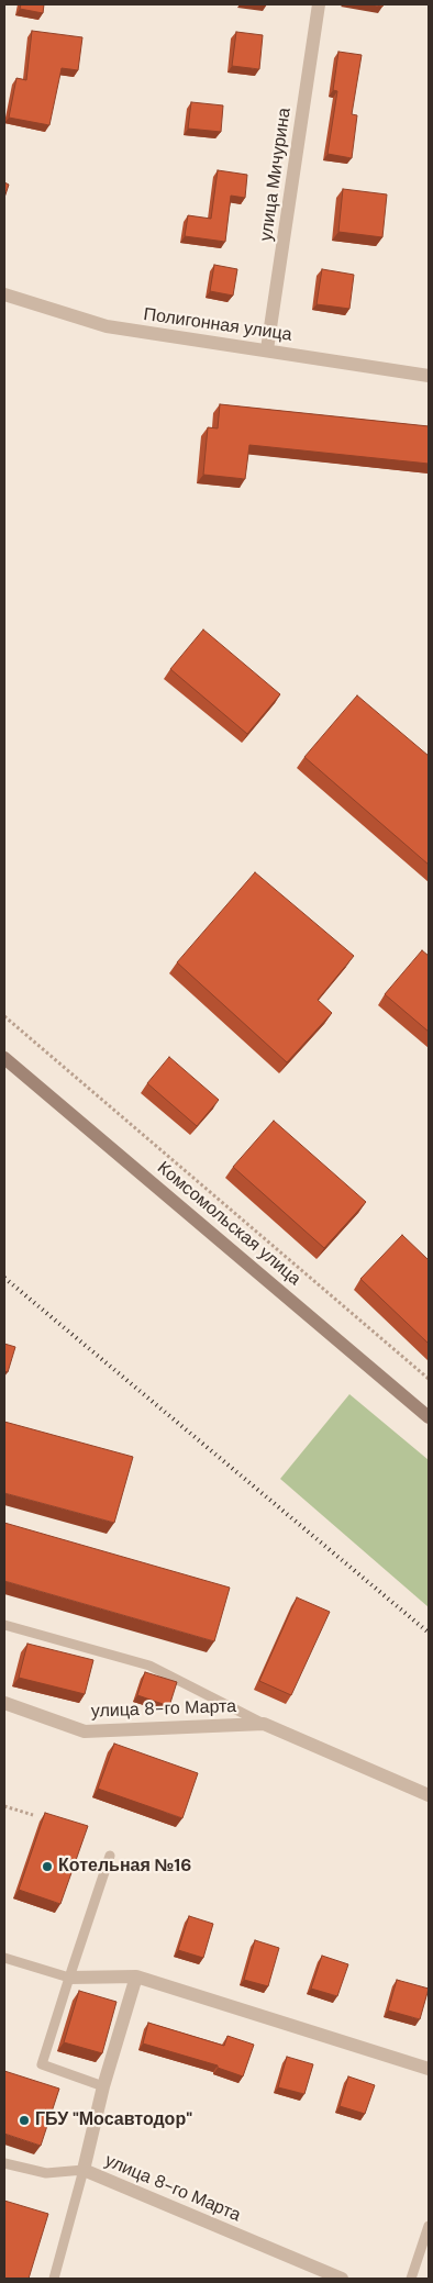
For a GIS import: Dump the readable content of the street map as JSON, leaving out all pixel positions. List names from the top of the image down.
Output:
{
  "streets": {
    "street": [
      "улица Мичурина",
      "Полигонная улица",
      "Комсомольская улица",
      "улица 8-го Марта"
    ]
  },
  "crossings": [
    ["улица Мичурина", "Полигонная улица"]
  ],
  "places": ["Котельная №16", "ГБУ \"Мосавтодор\""]
}
